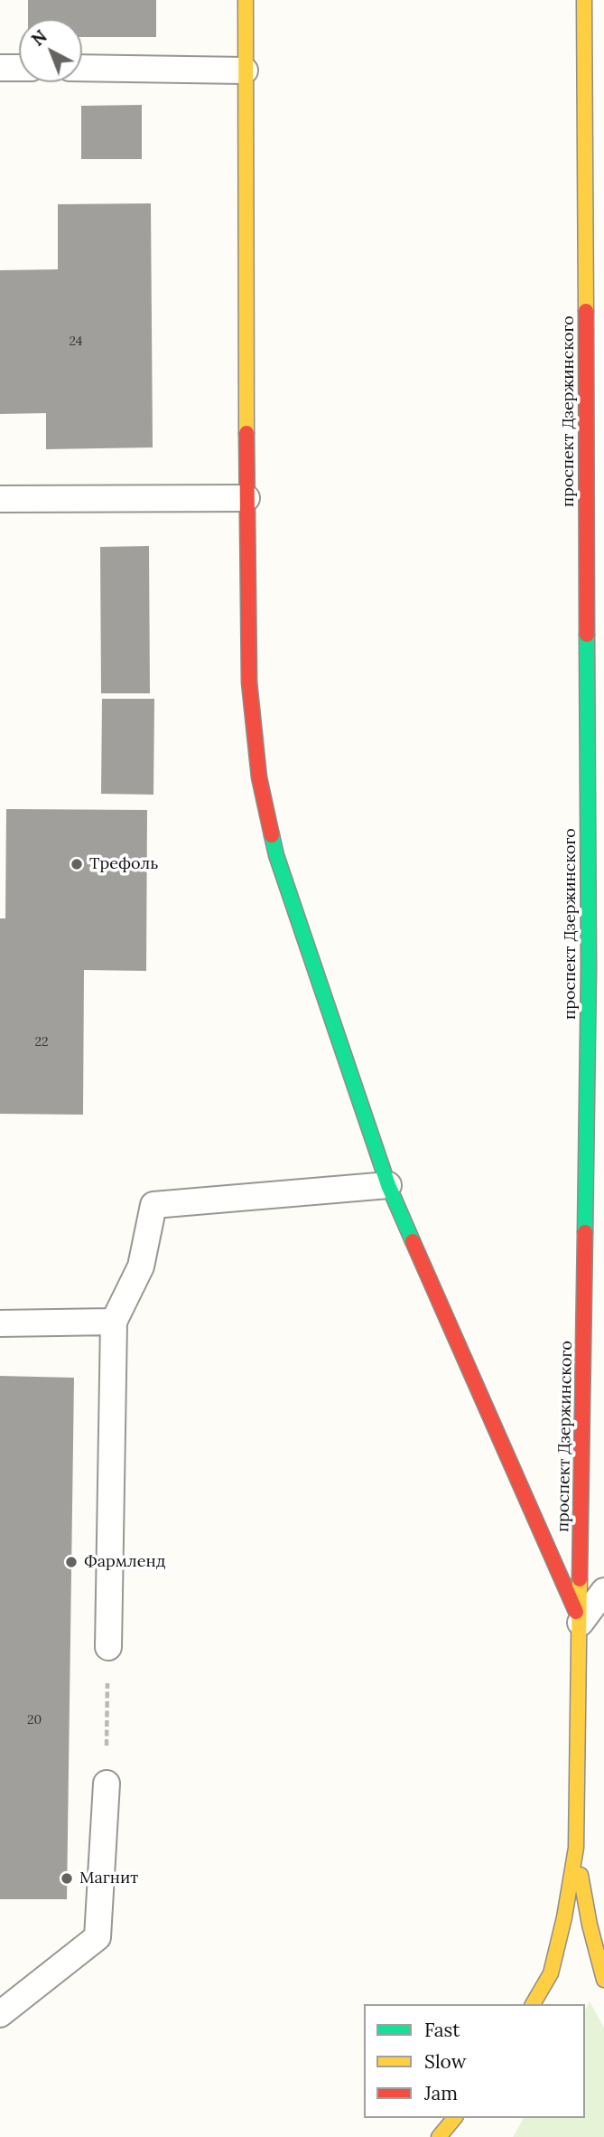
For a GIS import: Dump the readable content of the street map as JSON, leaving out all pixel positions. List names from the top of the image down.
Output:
{
  "streets": {
    "main road": ["проспект Дзержинского"]
  },
  "places": ["Трефоль", "Фармленд", "Магнит"],
  "house_numbers": ["24", "22", "20"],
  "legend": ["Fast", "Slow", "Jam"],
  "north": "top left"
}
